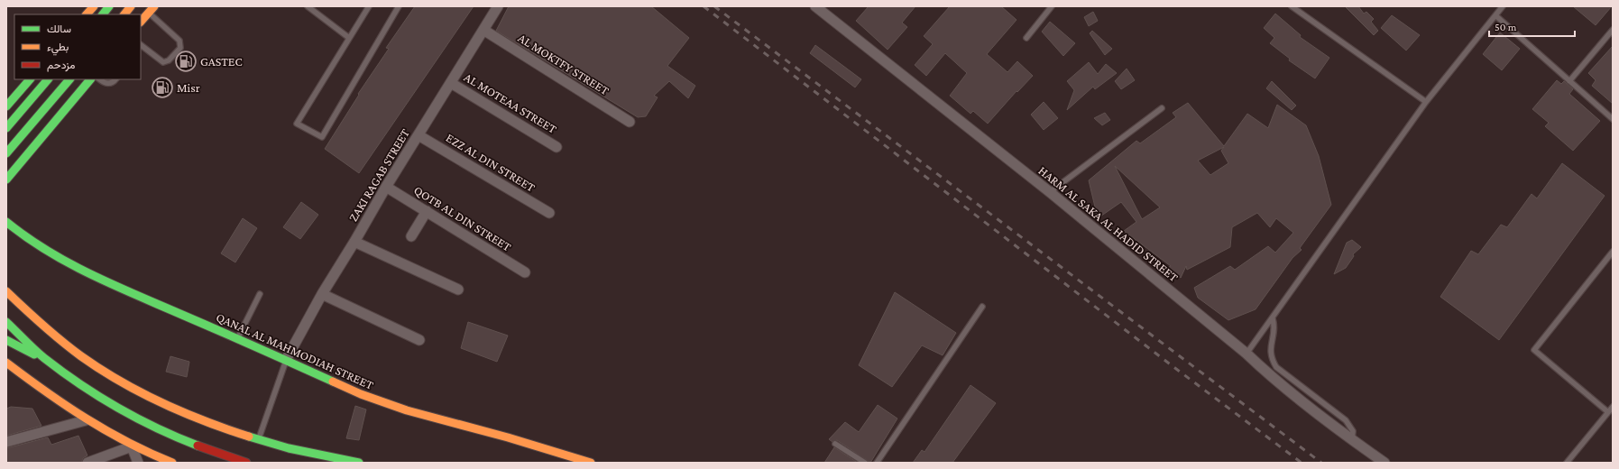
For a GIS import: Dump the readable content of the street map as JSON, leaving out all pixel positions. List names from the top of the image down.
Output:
{
  "streets": {
    "main road": ["QANAL AL MAHMODIAH STREET"],
    "street": [
      "AL MOKTFY STREET",
      "AL MOTEAA STREET",
      "EZZ AL DIN STREET",
      "ZAKI RAGAB STREET",
      "QOTB AL DIN STREET",
      "HARM AL SAKA AL HADID STREET"
    ]
  },
  "crossings": [
    ["AL MOKTFY STREET", "ZAKI RAGAB STREET"],
    ["AL MOTEAA STREET", "ZAKI RAGAB STREET"],
    ["EZZ AL DIN STREET", "ZAKI RAGAB STREET"],
    ["ZAKI RAGAB STREET", "QOTB AL DIN STREET"],
    ["ZAKI RAGAB STREET", "QANAL AL MAHMODIAH STREET"]
  ],
  "places": {
    "fuel station": ["GASTEC", "Misr"]
  },
  "legend": ["سالك", "بطيء", "مزدحم"],
  "scale_bar": "50 m"
}
